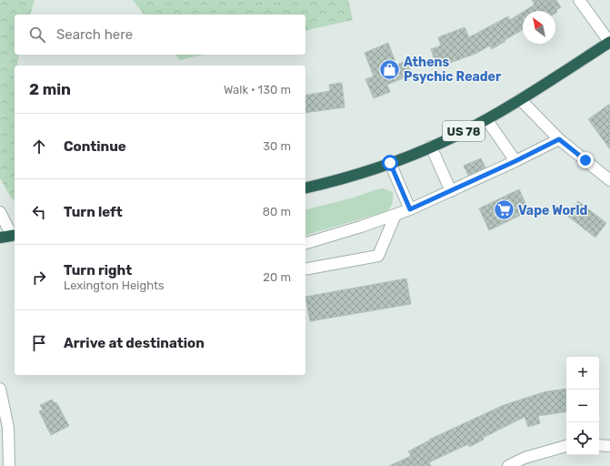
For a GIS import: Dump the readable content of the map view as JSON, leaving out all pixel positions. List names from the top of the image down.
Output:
{
  "streets": {
    "highway": ["US 78"]
  },
  "places": {
    "shop": ["Athens Psychic Reader"],
    "supermarket": ["Vape World"]
  },
  "north": "top left",
  "page": {
    "search": "Search here",
    "heading": ["2 min", "Walk · 130 m"],
    "list": [
      ["Continue", "30 m"],
      ["Turn left", "80 m"],
      ["Turn right", "Lexington Heights", "20 m"],
      "Arrive at destination"
    ],
    "map_buttons": ["+", "−"]
  }
}
